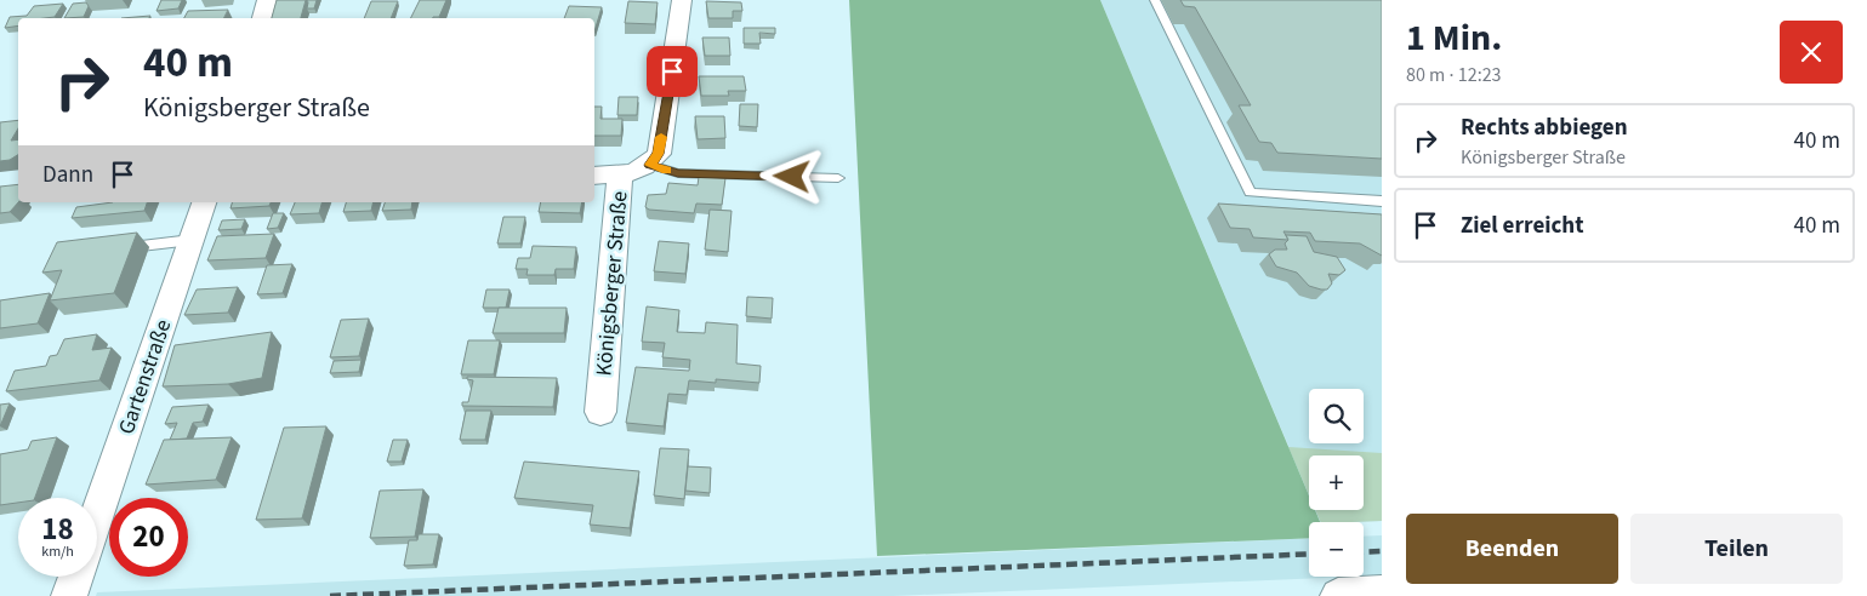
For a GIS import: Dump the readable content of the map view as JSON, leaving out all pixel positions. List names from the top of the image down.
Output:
{
  "streets": {
    "street": ["Königsberger Straße", "Gartenstraße"]
  },
  "page": {
    "heading": ["1 Min.", "80 m · 12:23"],
    "turn": ["40 m", "Königsberger Straße"],
    "list": [
      {
        "name": "Rechts abbiegen",
        "note": "Königsberger Straße",
        "value": "40 m"
      },
      {
        "name": "Ziel erreicht",
        "value": "40 m"
      }
    ],
    "then": "Dann",
    "map_buttons": ["+", "−"],
    "speed": "18 km/h",
    "limit": "20",
    "buttons": ["Beenden", "Teilen"]
  }
}
